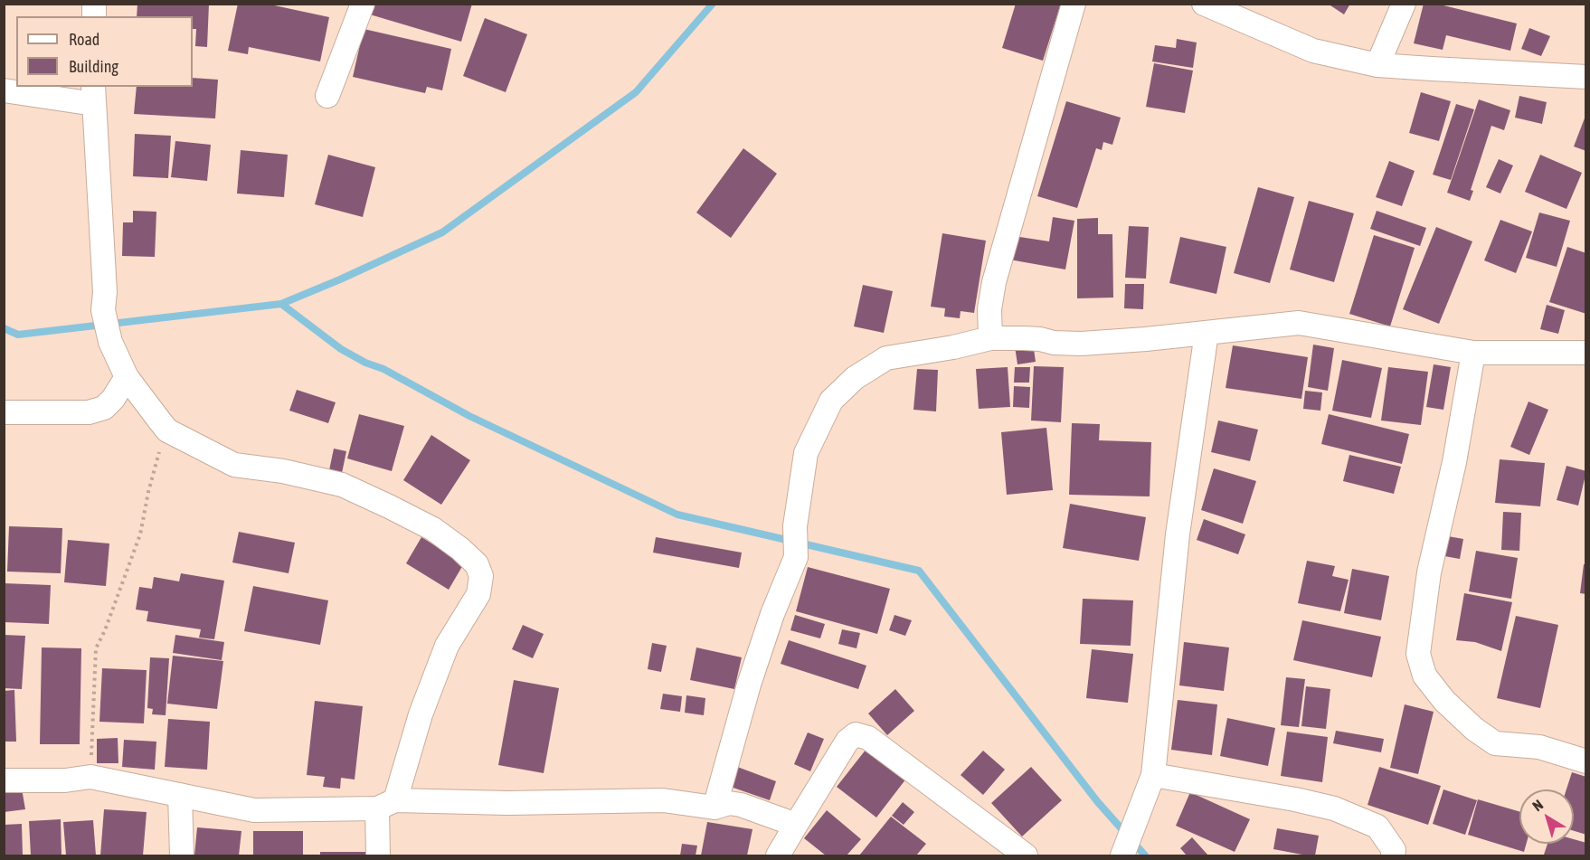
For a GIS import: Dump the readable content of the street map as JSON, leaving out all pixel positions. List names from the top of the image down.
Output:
{
  "legend": ["Road", "Building"],
  "north": "top left"
}
